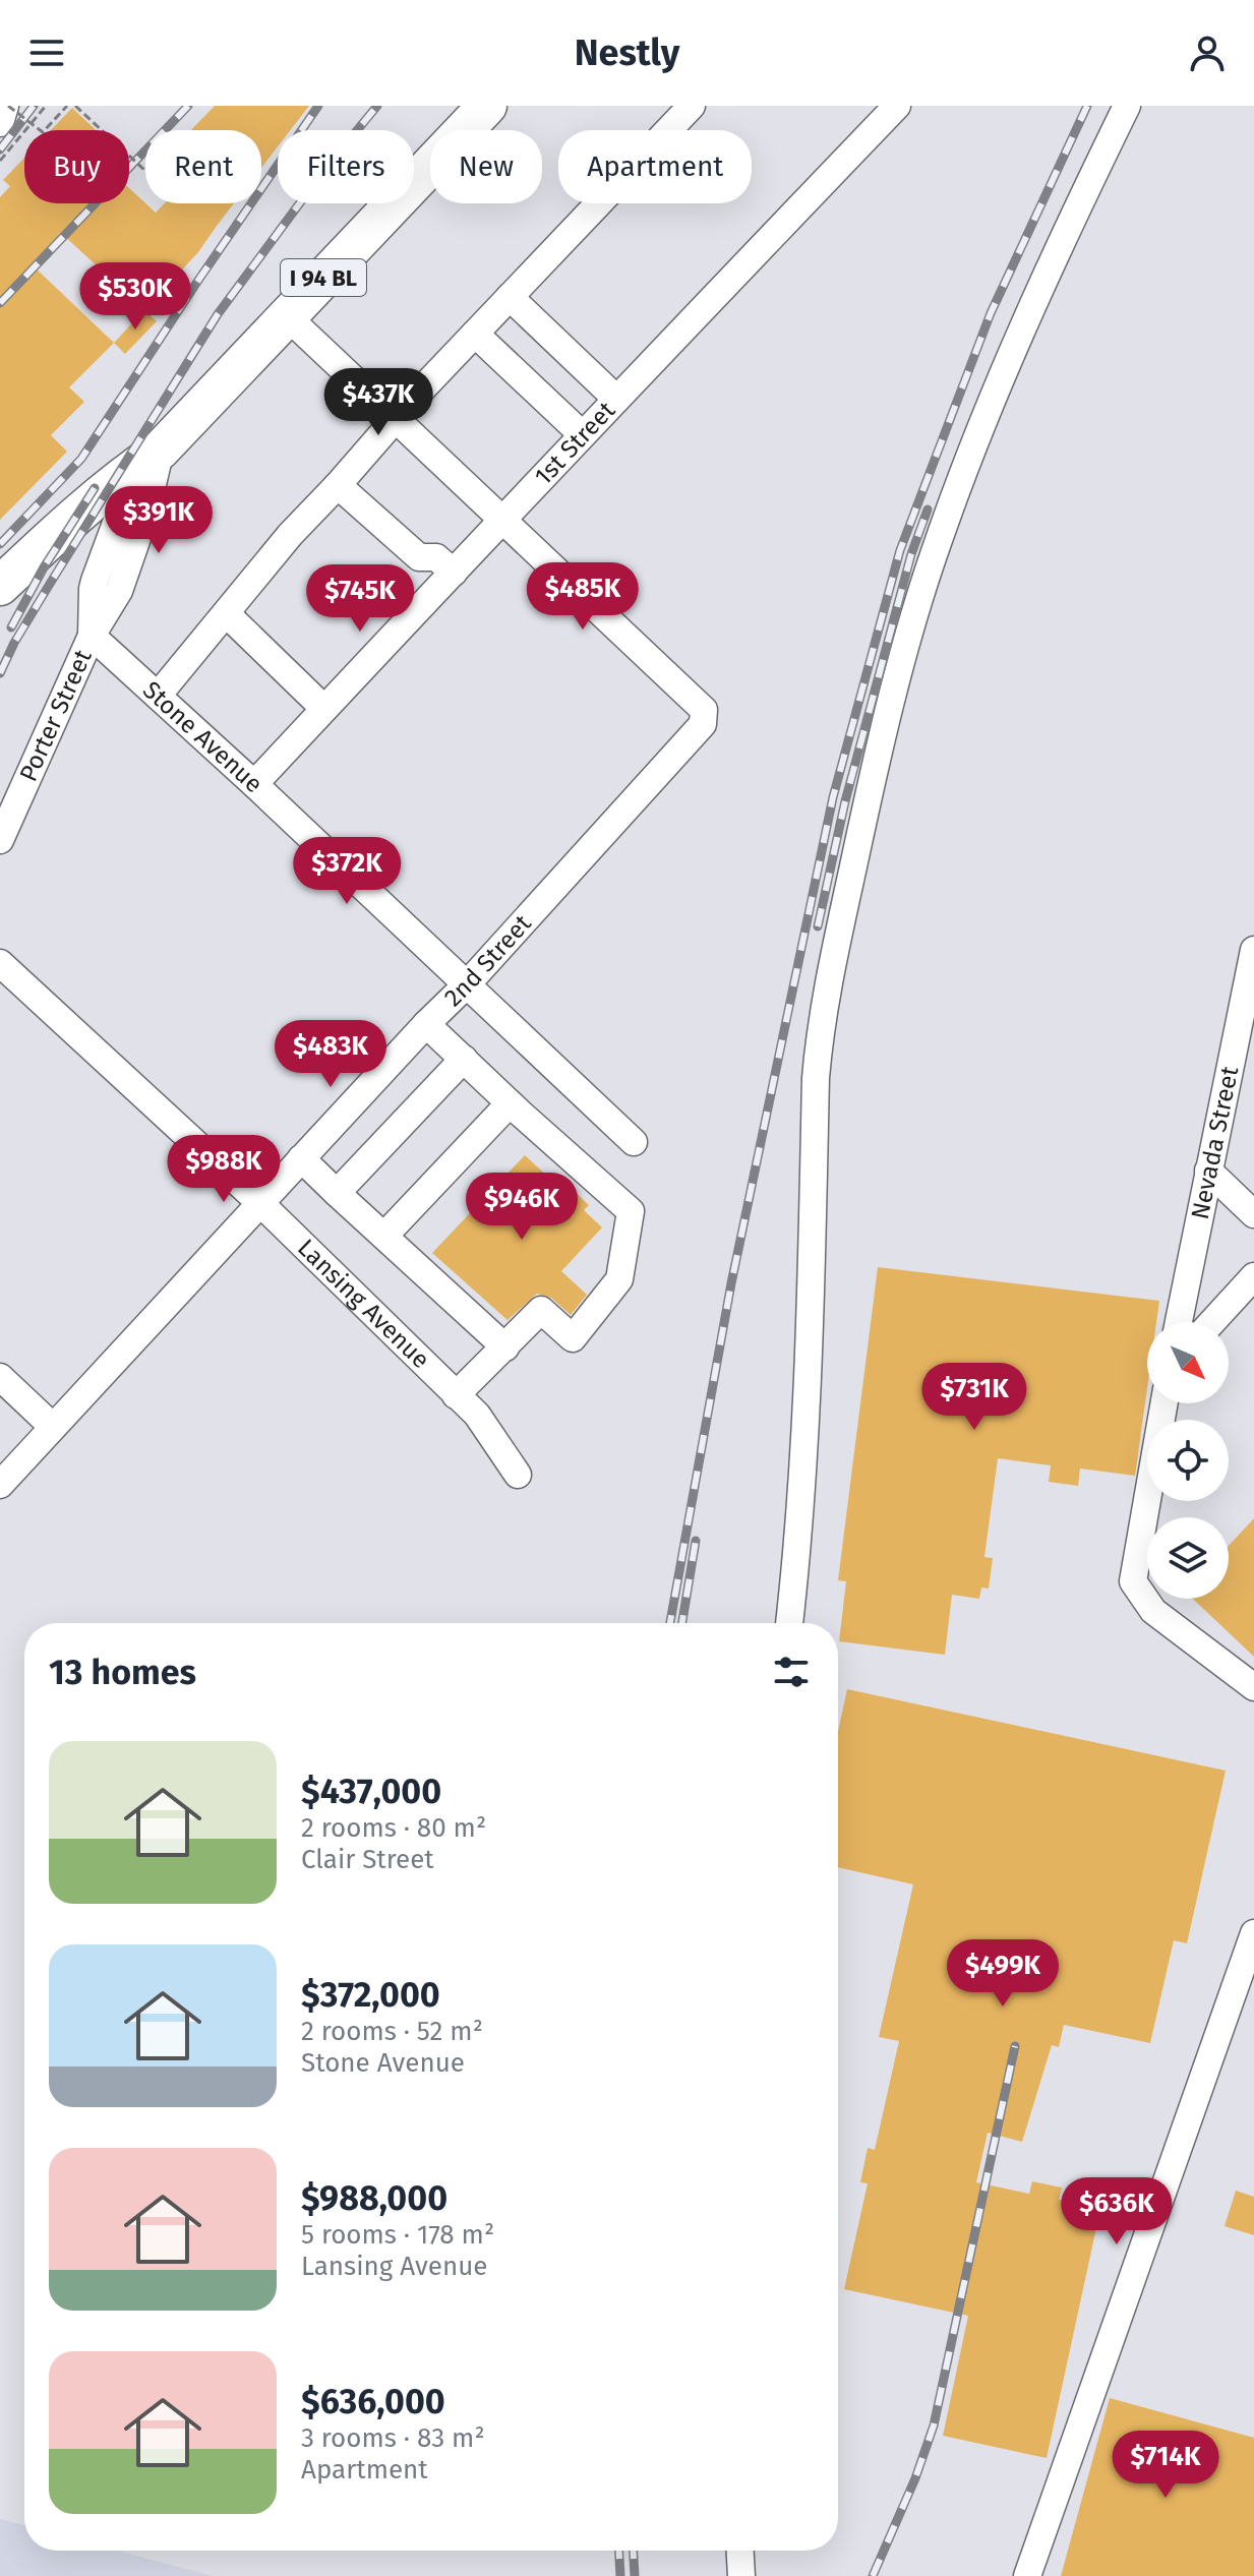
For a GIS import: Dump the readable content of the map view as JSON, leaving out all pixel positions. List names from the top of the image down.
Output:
{
  "streets": {
    "highway": ["I 94 BL"],
    "street": [
      "1st Street",
      "Porter Street",
      "Stone Avenue",
      "2nd Street",
      "Nevada Street",
      "Lansing Avenue"
    ]
  },
  "crossings": [
    ["I 94 BL", "Porter Street"],
    ["1st Street", "Stone Avenue"],
    ["1st Street", "2nd Street"],
    ["Porter Street", "Stone Avenue"],
    ["Stone Avenue", "2nd Street"],
    ["2nd Street", "Lansing Avenue"]
  ],
  "north": "bottom right",
  "page": {
    "header": "Nestly",
    "chip": [
      "Buy",
      "Rent",
      "Filters",
      "New",
      "Apartment"
    ],
    "price": [
      "$530K",
      "$437K",
      "$391K",
      "$485K",
      "$745K",
      "$372K",
      "$483K",
      "$988K",
      "$946K",
      "$731K",
      "$499K",
      "$636K",
      "$714K"
    ],
    "heading": "13 homes",
    "list": [
      {
        "name": "$437,000",
        "note": "2 rooms · 80 m² · Clair Street"
      },
      {
        "name": "$372,000",
        "note": "2 rooms · 52 m² · Stone Avenue"
      },
      {
        "name": "$988,000",
        "note": "5 rooms · 178 m² · Lansing Avenue"
      },
      {
        "name": "$636,000",
        "note": "3 rooms · 83 m² · Apartment"
      }
    ]
  }
}
